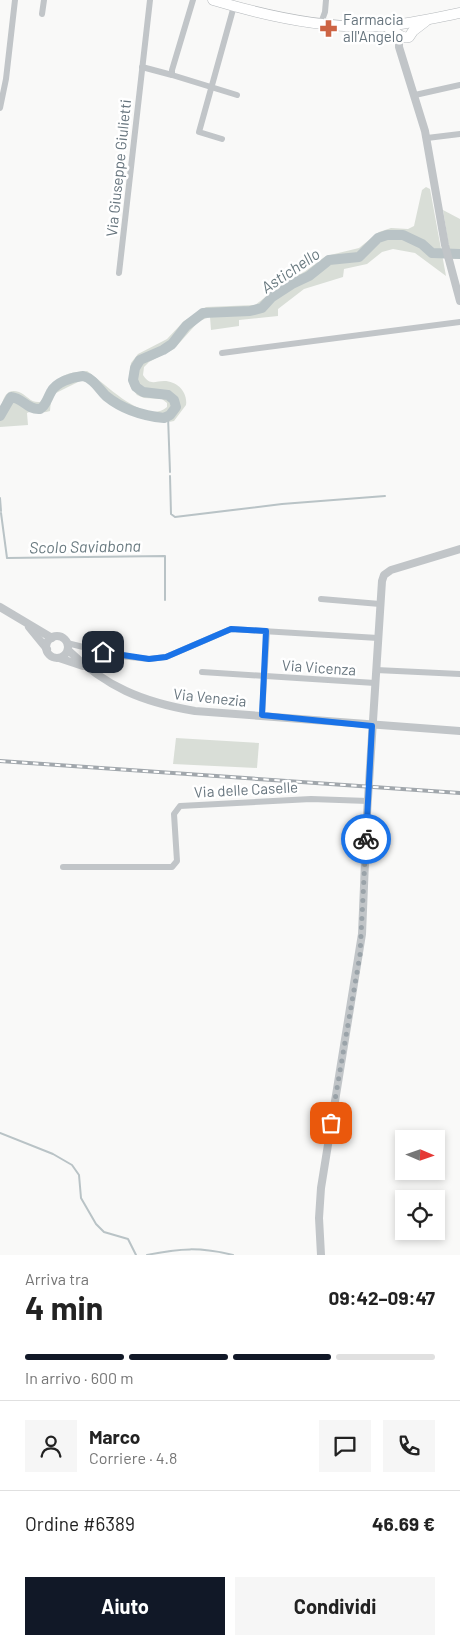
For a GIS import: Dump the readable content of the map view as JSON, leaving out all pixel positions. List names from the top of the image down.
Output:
{
  "streets": {
    "street": [
      "Via Giuseppe Giulietti",
      "Via Vicenza",
      "Via Venezia",
      "Via delle Caselle"
    ]
  },
  "water": ["Astichello", "Scolo Saviabona"],
  "places": {
    "pharmacy": ["Farmacia all'Angelo"]
  },
  "north": "right",
  "page": {
    "heading": ["4 min", "Arriva tra", "09:42–09:47"],
    "panel": [
      "Marco",
      "Corriere · 4.8",
      "Ordine #6389",
      "46.69 €"
    ],
    "bar": "In arrivo · 600 m",
    "buttons": ["Aiuto", "Condividi"]
  }
}
